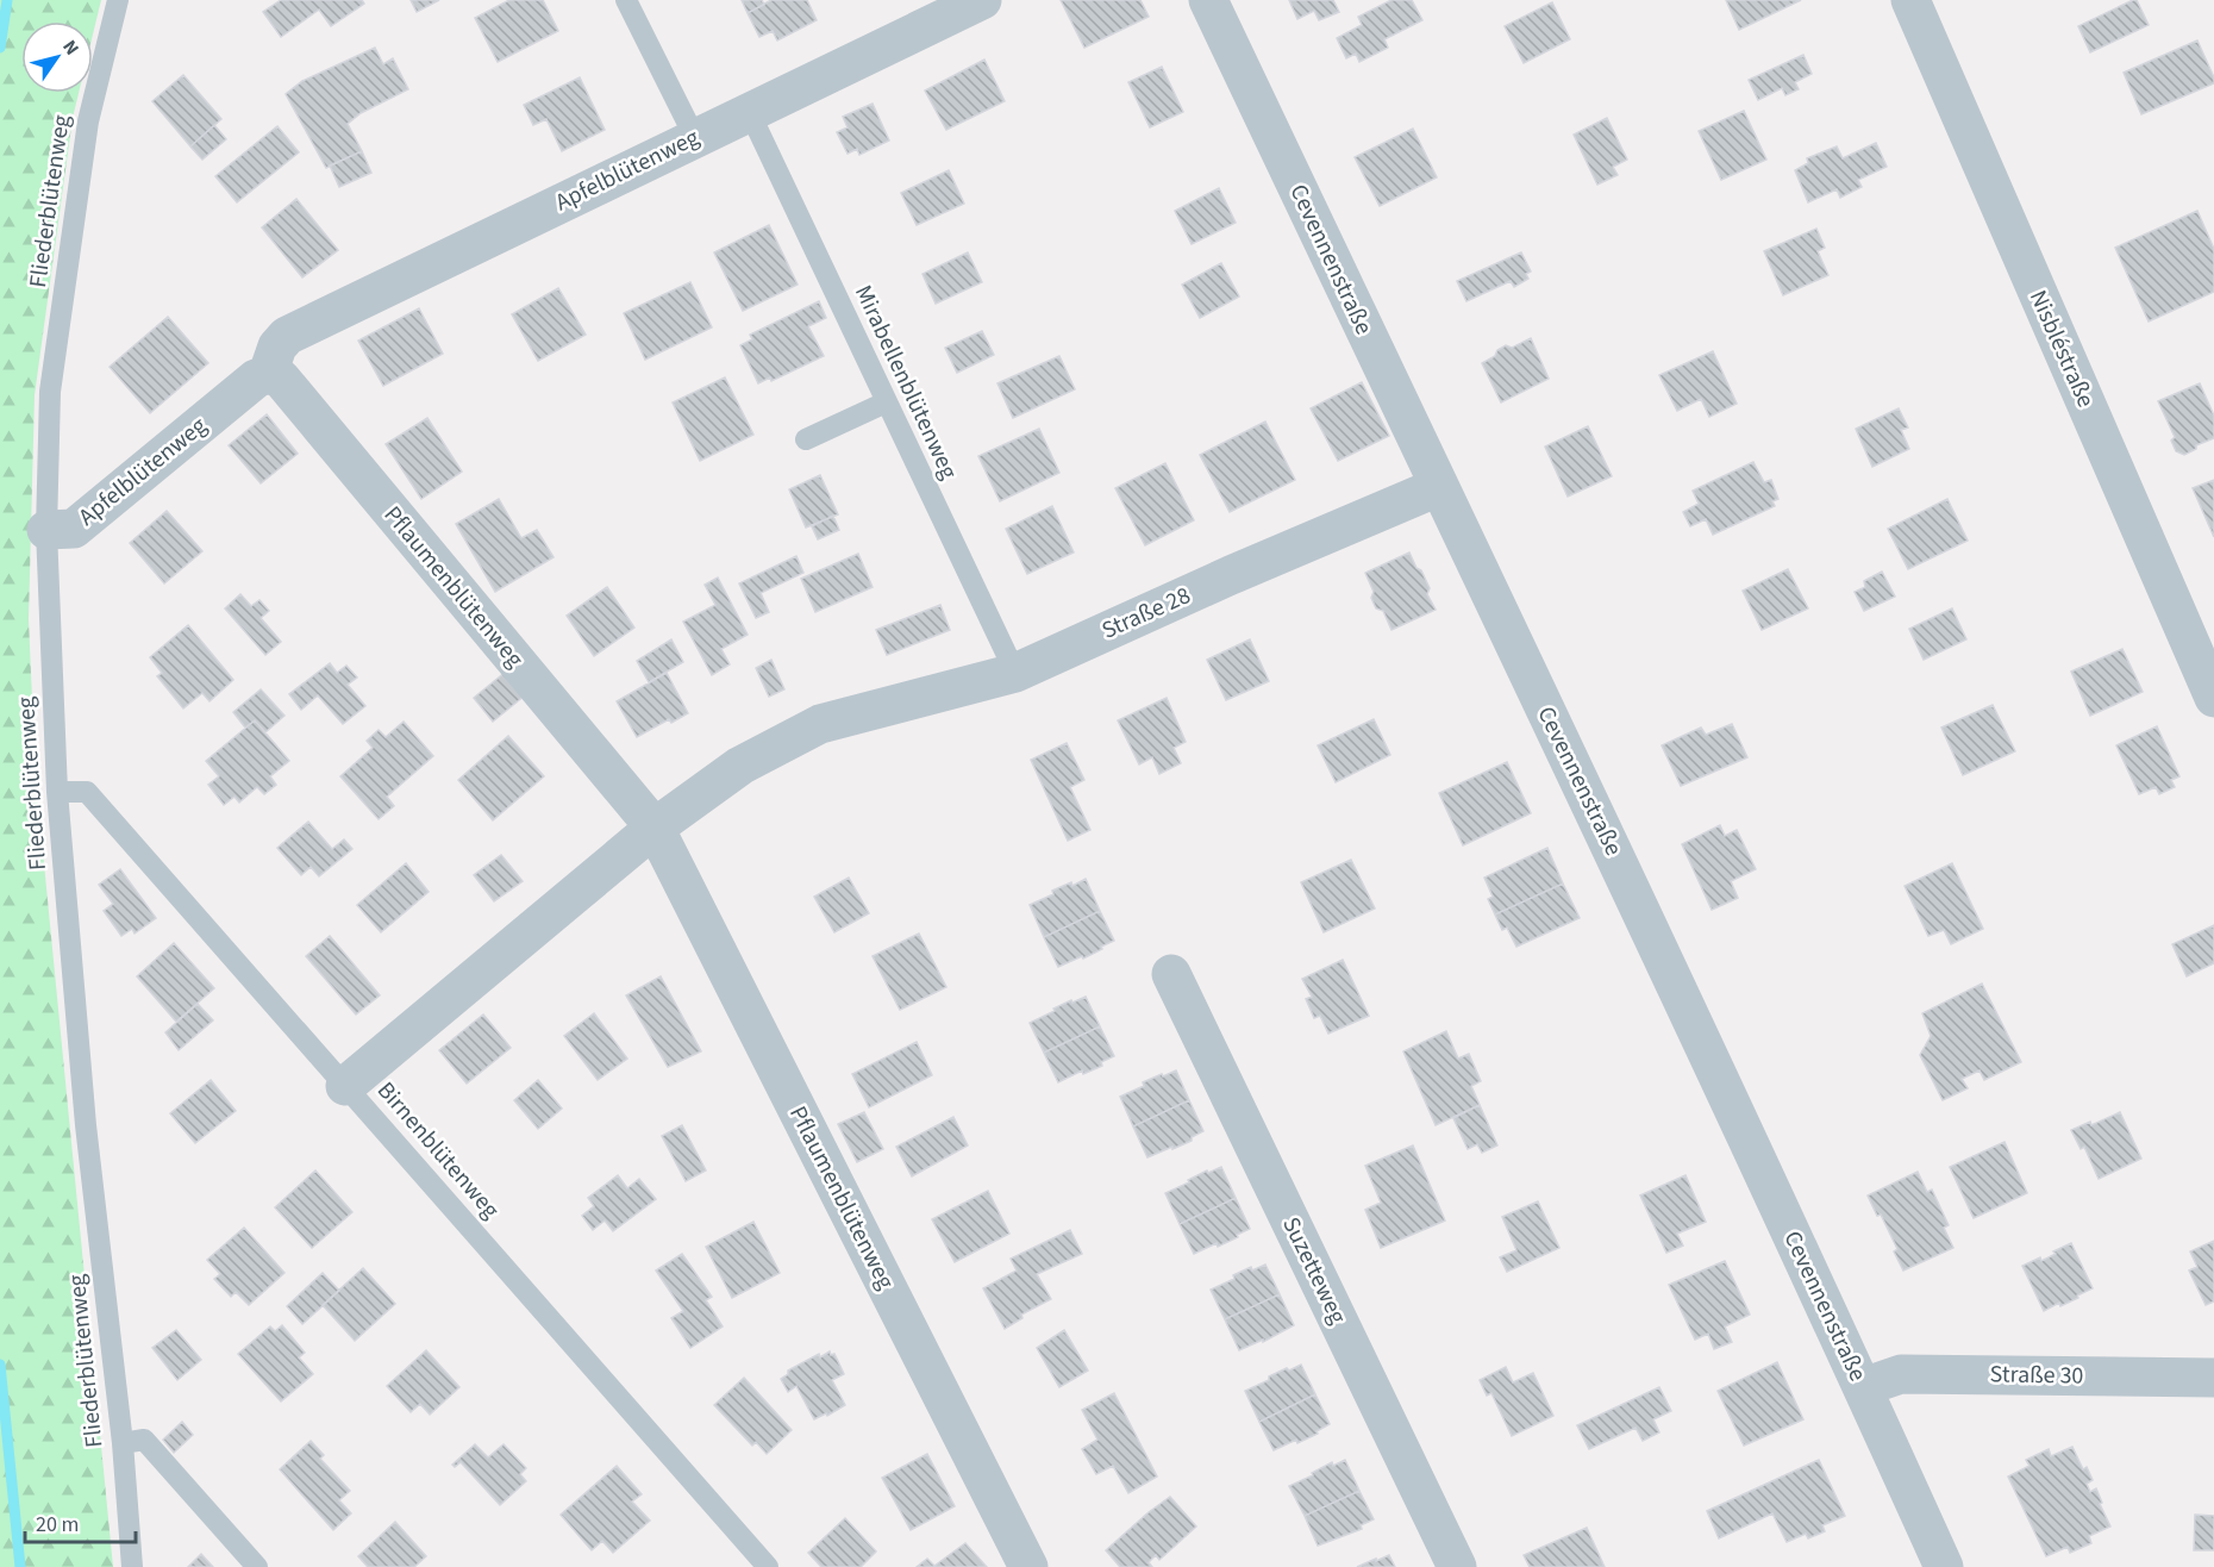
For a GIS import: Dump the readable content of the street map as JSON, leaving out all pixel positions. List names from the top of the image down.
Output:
{
  "streets": {
    "street": [
      "Apfelblütenweg",
      "Cevennenstraße",
      "Nisbléstraße",
      "Pflaumenblütenweg",
      "Straße 28",
      "Suzetteweg",
      "Straße 30"
    ],
    "lane": ["Fliederblütenweg", "Mirabellenblütenweg", "Birnenblütenweg"]
  },
  "crossings": [
    ["Apfelblütenweg", "Fliederblütenweg"],
    ["Apfelblütenweg", "Mirabellenblütenweg"],
    ["Apfelblütenweg", "Pflaumenblütenweg"],
    ["Fliederblütenweg", "Birnenblütenweg"],
    ["Cevennenstraße", "Straße 28"],
    ["Cevennenstraße", "Straße 30"],
    ["Mirabellenblütenweg", "Straße 28"],
    ["Pflaumenblütenweg", "Straße 28"]
  ],
  "scale_bar": "20 m",
  "north": "top right"
}
